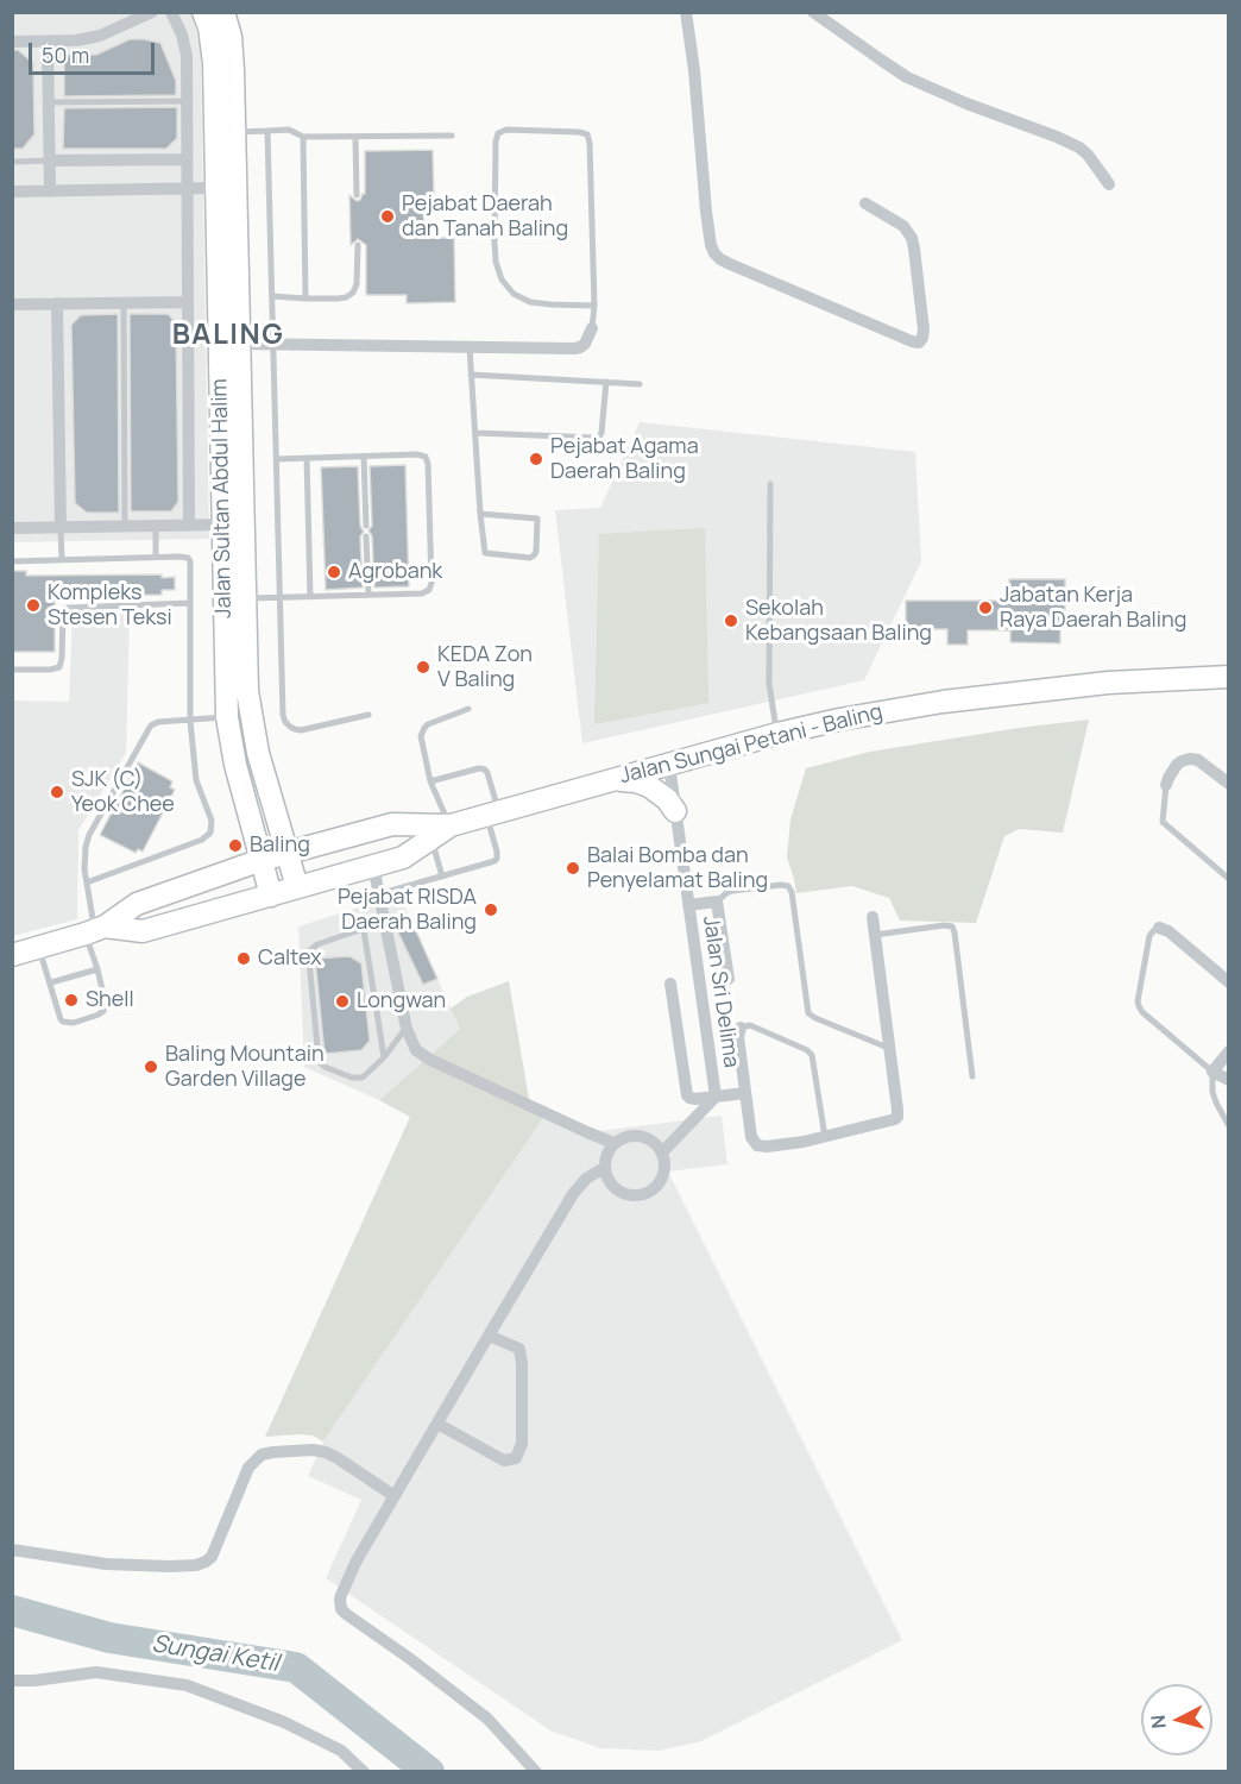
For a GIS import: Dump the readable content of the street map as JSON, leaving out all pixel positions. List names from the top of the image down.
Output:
{
  "streets": {
    "main road": ["Jalan Sultan Abdul Halim", "Jalan Sungai Petani - Baling"],
    "street": ["Jalan Sri Delima"]
  },
  "crossings": [
    ["Jalan Sultan Abdul Halim", "Jalan Sungai Petani - Baling"],
    ["Jalan Sungai Petani - Baling", "Jalan Sri Delima"]
  ],
  "districts": ["BALING"],
  "water": ["Sungai Ketil"],
  "places": [
    "Pejabat Daerah dan Tanah Baling",
    "Pejabat Agama Daerah Baling",
    "Agrobank",
    "Kompleks Stesen Teksi",
    "Jabatan Kerja Raya Daerah Baling",
    "Sekolah Kebangsaan Baling",
    "KEDA Zon V Baling",
    "SJK (C) Yeok Chee",
    "Baling",
    "Balai Bomba dan Penyelamat Baling",
    "Pejabat RISDA Daerah Baling",
    "Caltex",
    "Shell",
    "Longwan",
    "Baling Mountain Garden Village"
  ],
  "scale_bar": "50 m",
  "north": "left"
}
